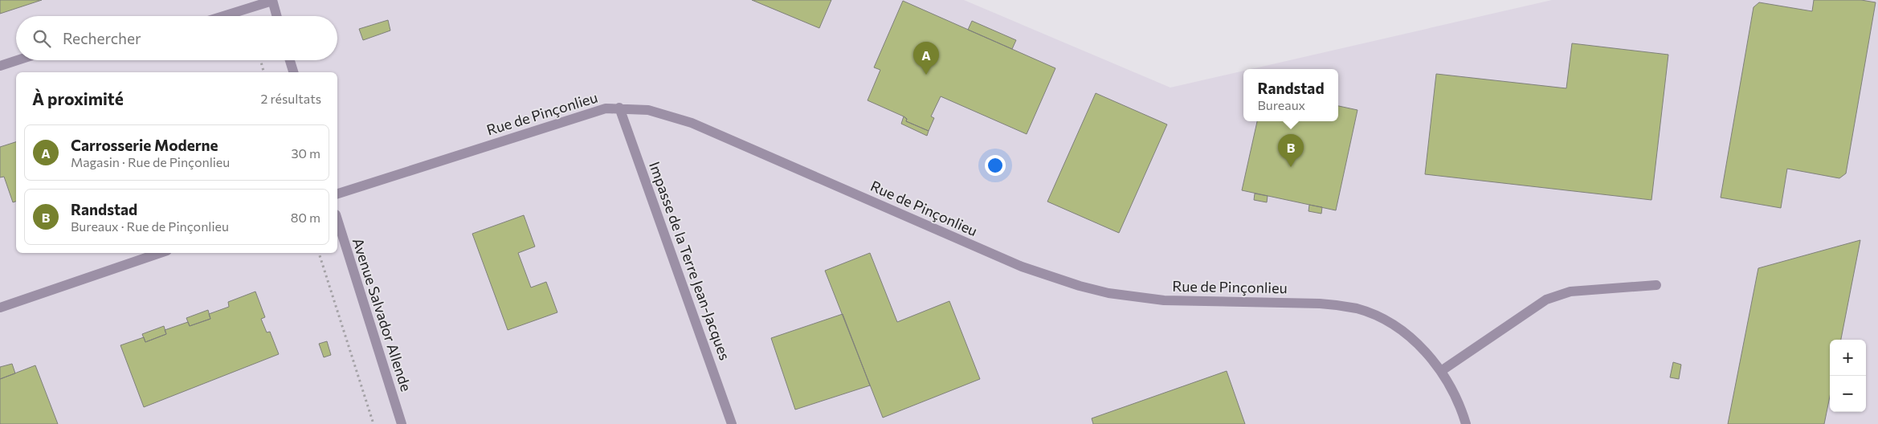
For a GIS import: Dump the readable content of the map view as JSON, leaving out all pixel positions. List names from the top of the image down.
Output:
{
  "streets": {
    "street": ["Rue de Pinçonlieu", "Impasse de la Terre Jean-Jacques", "Avenue Salvador Allende"]
  },
  "crossings": [
    ["Rue de Pinçonlieu", "Impasse de la Terre Jean-Jacques"]
  ],
  "page": {
    "search": "Rechercher",
    "pins": ["A", "B"],
    "popup": ["Randstad", "Bureaux"],
    "heading": ["À proximité", "2 résultats"],
    "list": [
      {
        "mark": "A",
        "name": "Carrosserie Moderne",
        "note": "Magasin · Rue de Pinçonlieu",
        "value": "30 m"
      },
      {
        "mark": "B",
        "name": "Randstad",
        "note": "Bureaux · Rue de Pinçonlieu",
        "value": "80 m"
      }
    ],
    "map_buttons": ["+", "−"]
  }
}
